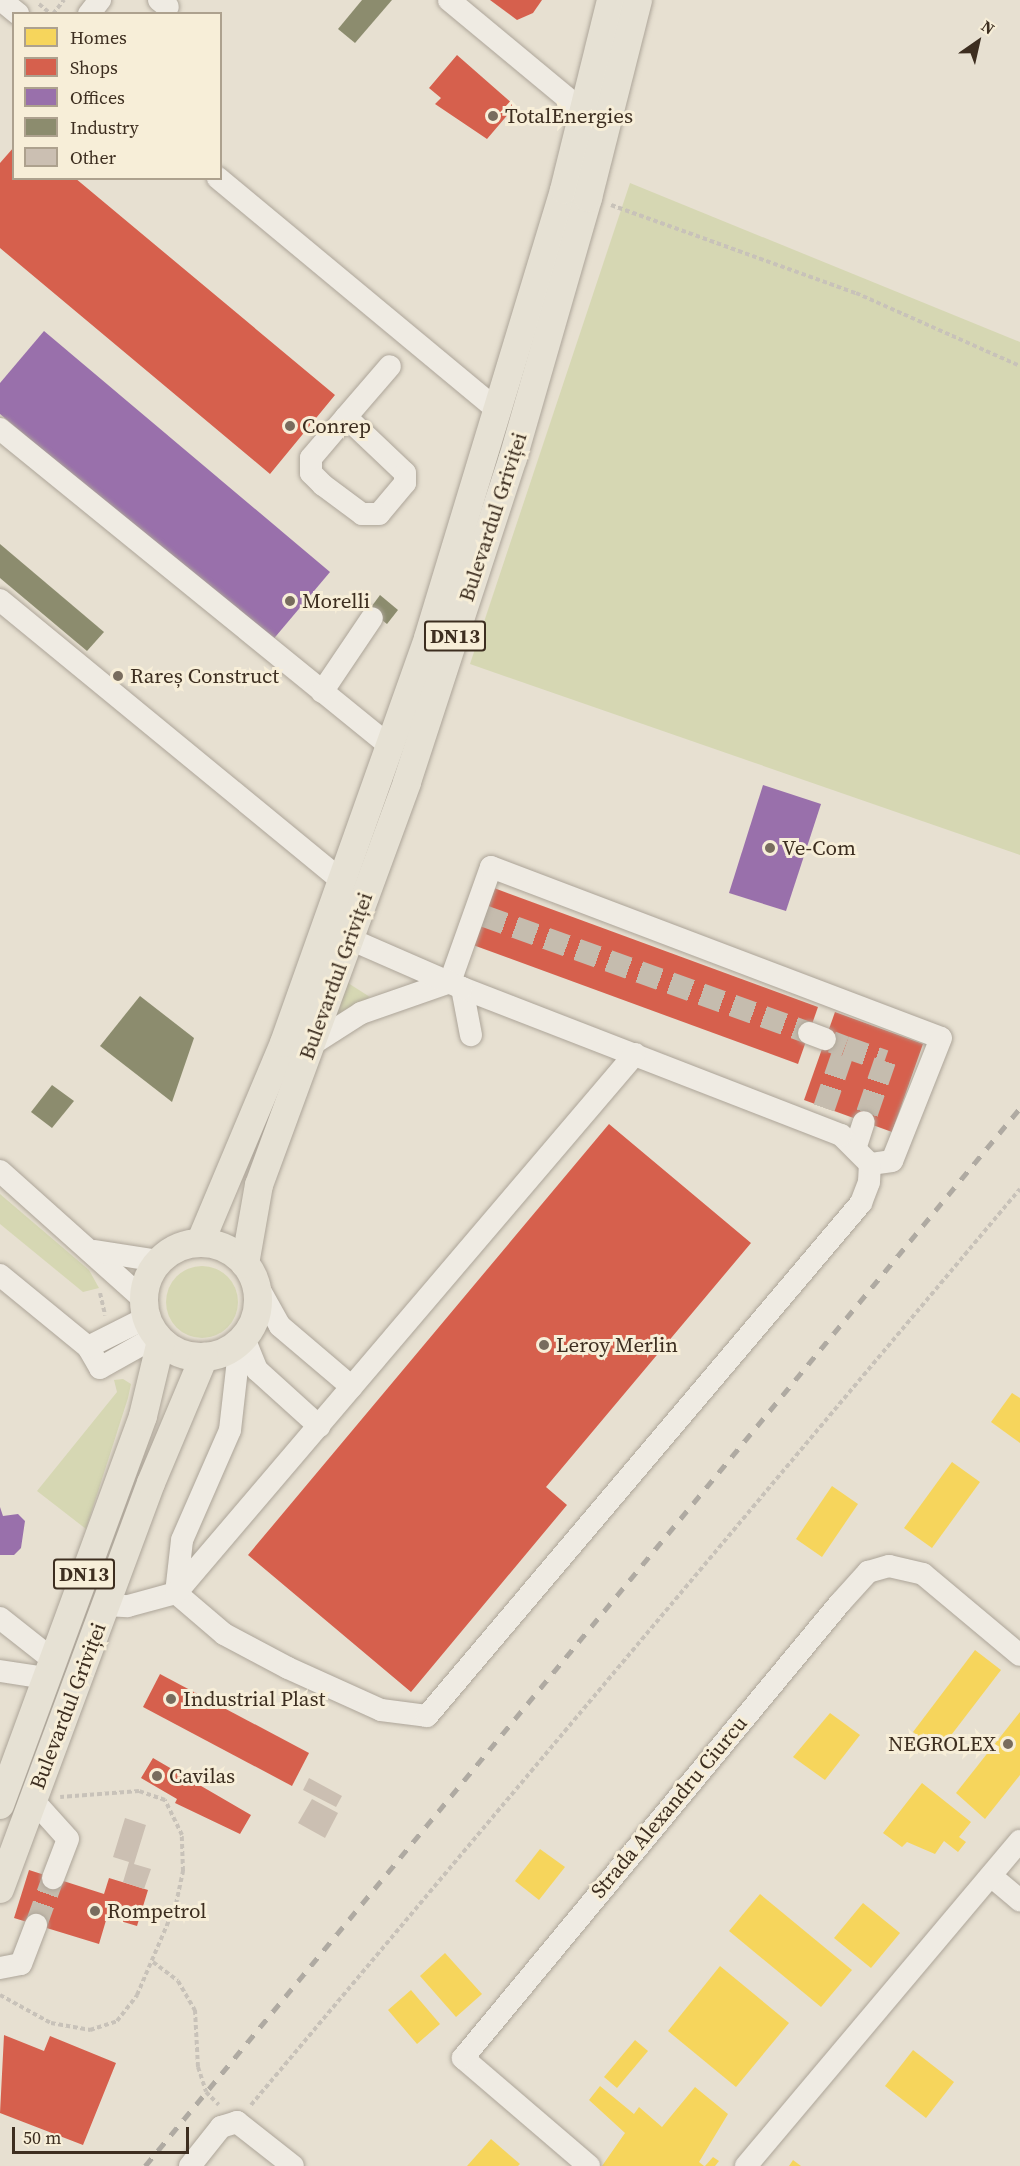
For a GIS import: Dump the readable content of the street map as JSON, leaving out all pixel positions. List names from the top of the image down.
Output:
{
  "streets": {
    "main road": ["Bulevardul Griviței", "DN13"],
    "street": ["Strada Alexandru Ciurcu"]
  },
  "crossings": [
    ["Bulevardul Griviței", "DN13"]
  ],
  "places": [
    "TotalEnergies",
    "Conrep",
    "Morelli",
    "Rareș Construct",
    "Ve-Com",
    "Leroy Merlin",
    "Industrial Plast",
    "NEGROLEX",
    "Cavilas",
    "Rompetrol"
  ],
  "legend": [
    "Homes",
    "Shops",
    "Offices",
    "Industry",
    "Other"
  ],
  "scale_bar": "50 m",
  "north": "top right"
}
